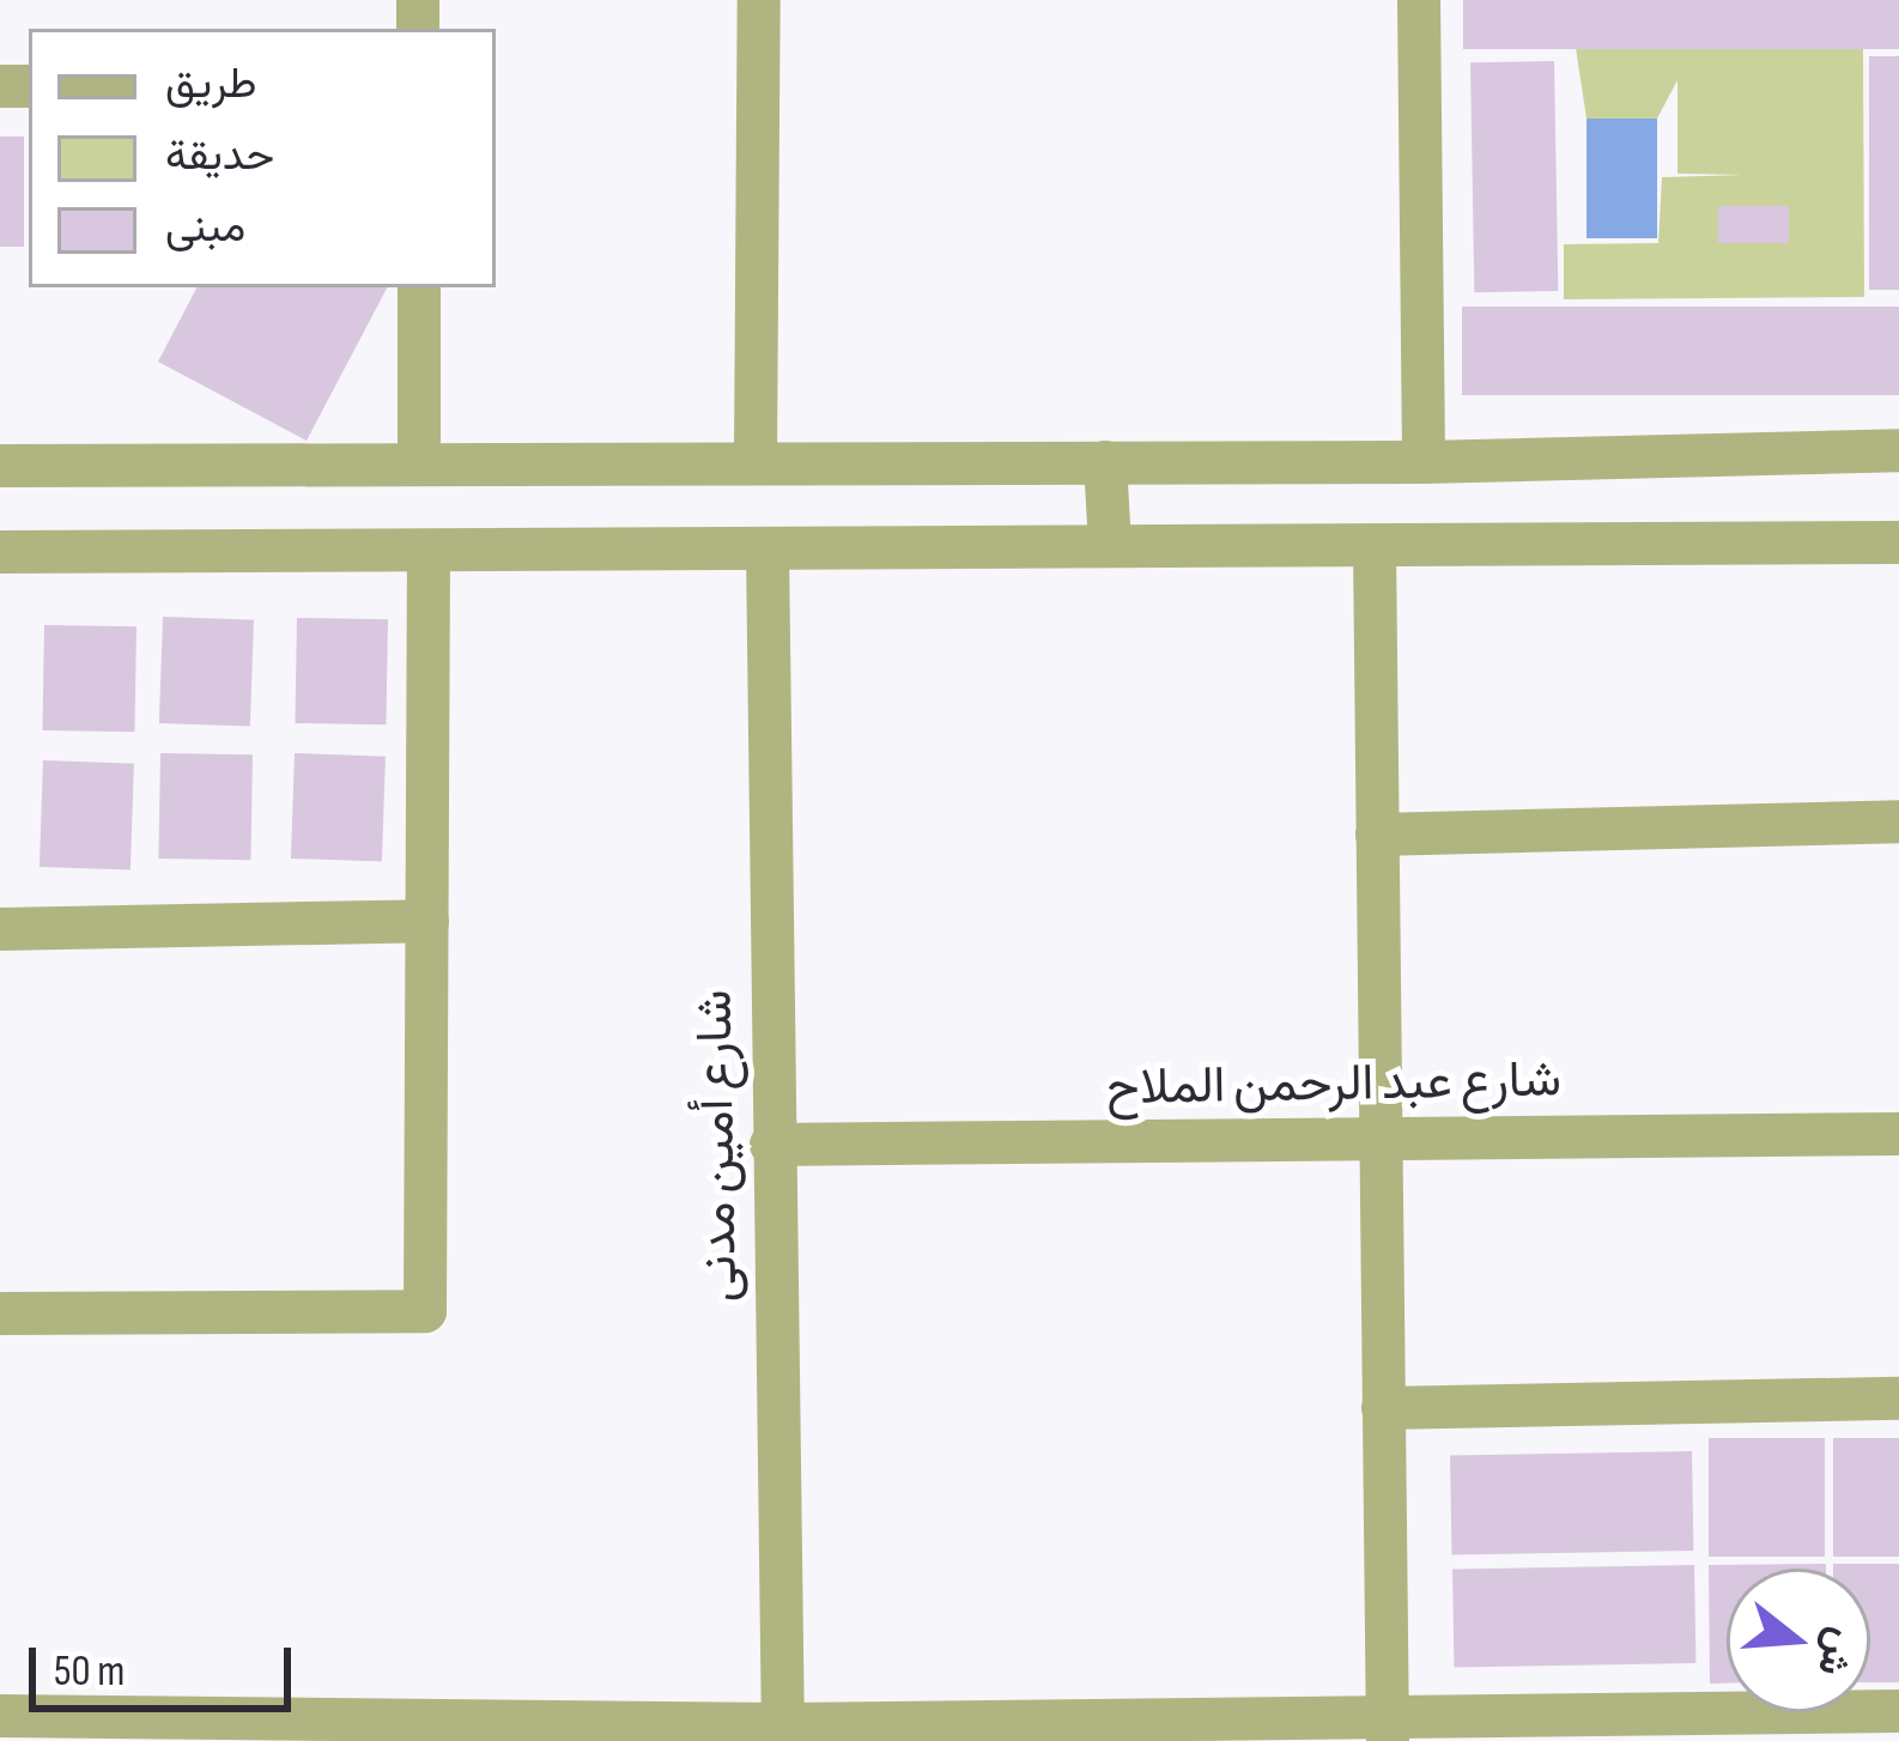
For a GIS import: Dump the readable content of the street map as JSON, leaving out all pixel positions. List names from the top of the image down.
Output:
{
  "streets": {
    "street": ["شارع عبد الرحمن الملاح", "شارع أمين مدنى"]
  },
  "crossings": [
    ["شارع عبد الرحمن الملاح", "شارع أمين مدنى"]
  ],
  "legend": ["طريق", "حديقة", "مبنى"],
  "scale_bar": "50 m",
  "north": "right"
}
